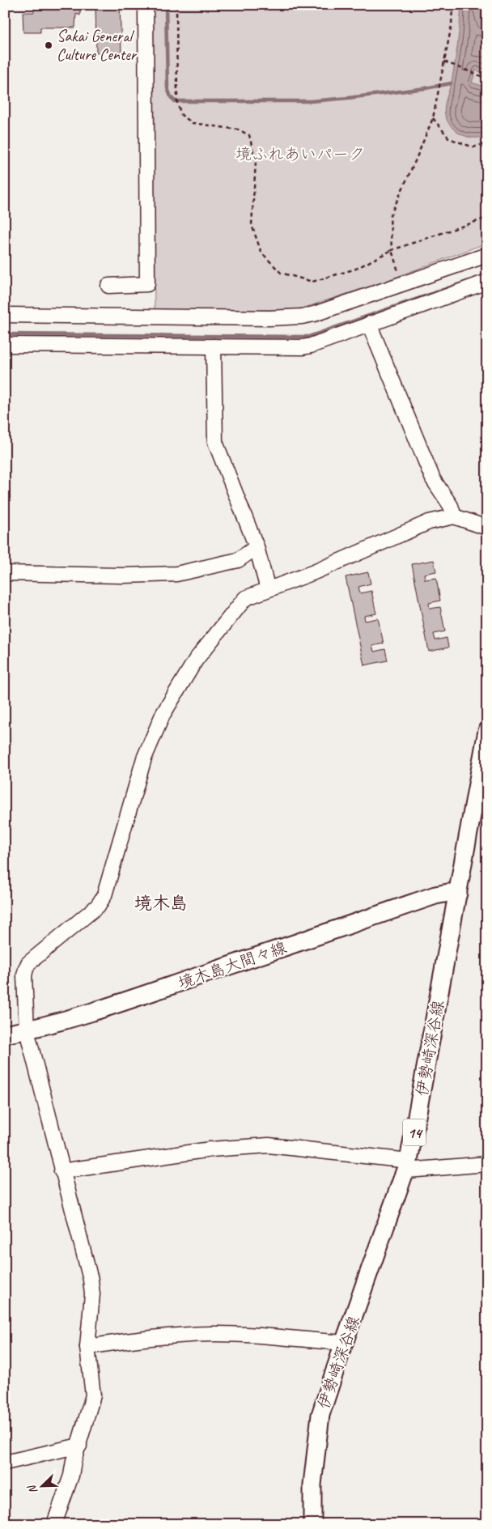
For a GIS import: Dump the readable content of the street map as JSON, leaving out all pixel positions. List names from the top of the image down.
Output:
{
  "streets": {
    "main road": ["境木島大間々線", "伊勢崎深谷線", "14"]
  },
  "crossings": [
    ["境木島大間々線", "伊勢崎深谷線"]
  ],
  "districts": ["境木島"],
  "parks": ["境ふれあいパーク"],
  "places": ["Sakai General Culture Center"],
  "north": "bottom left"
}
